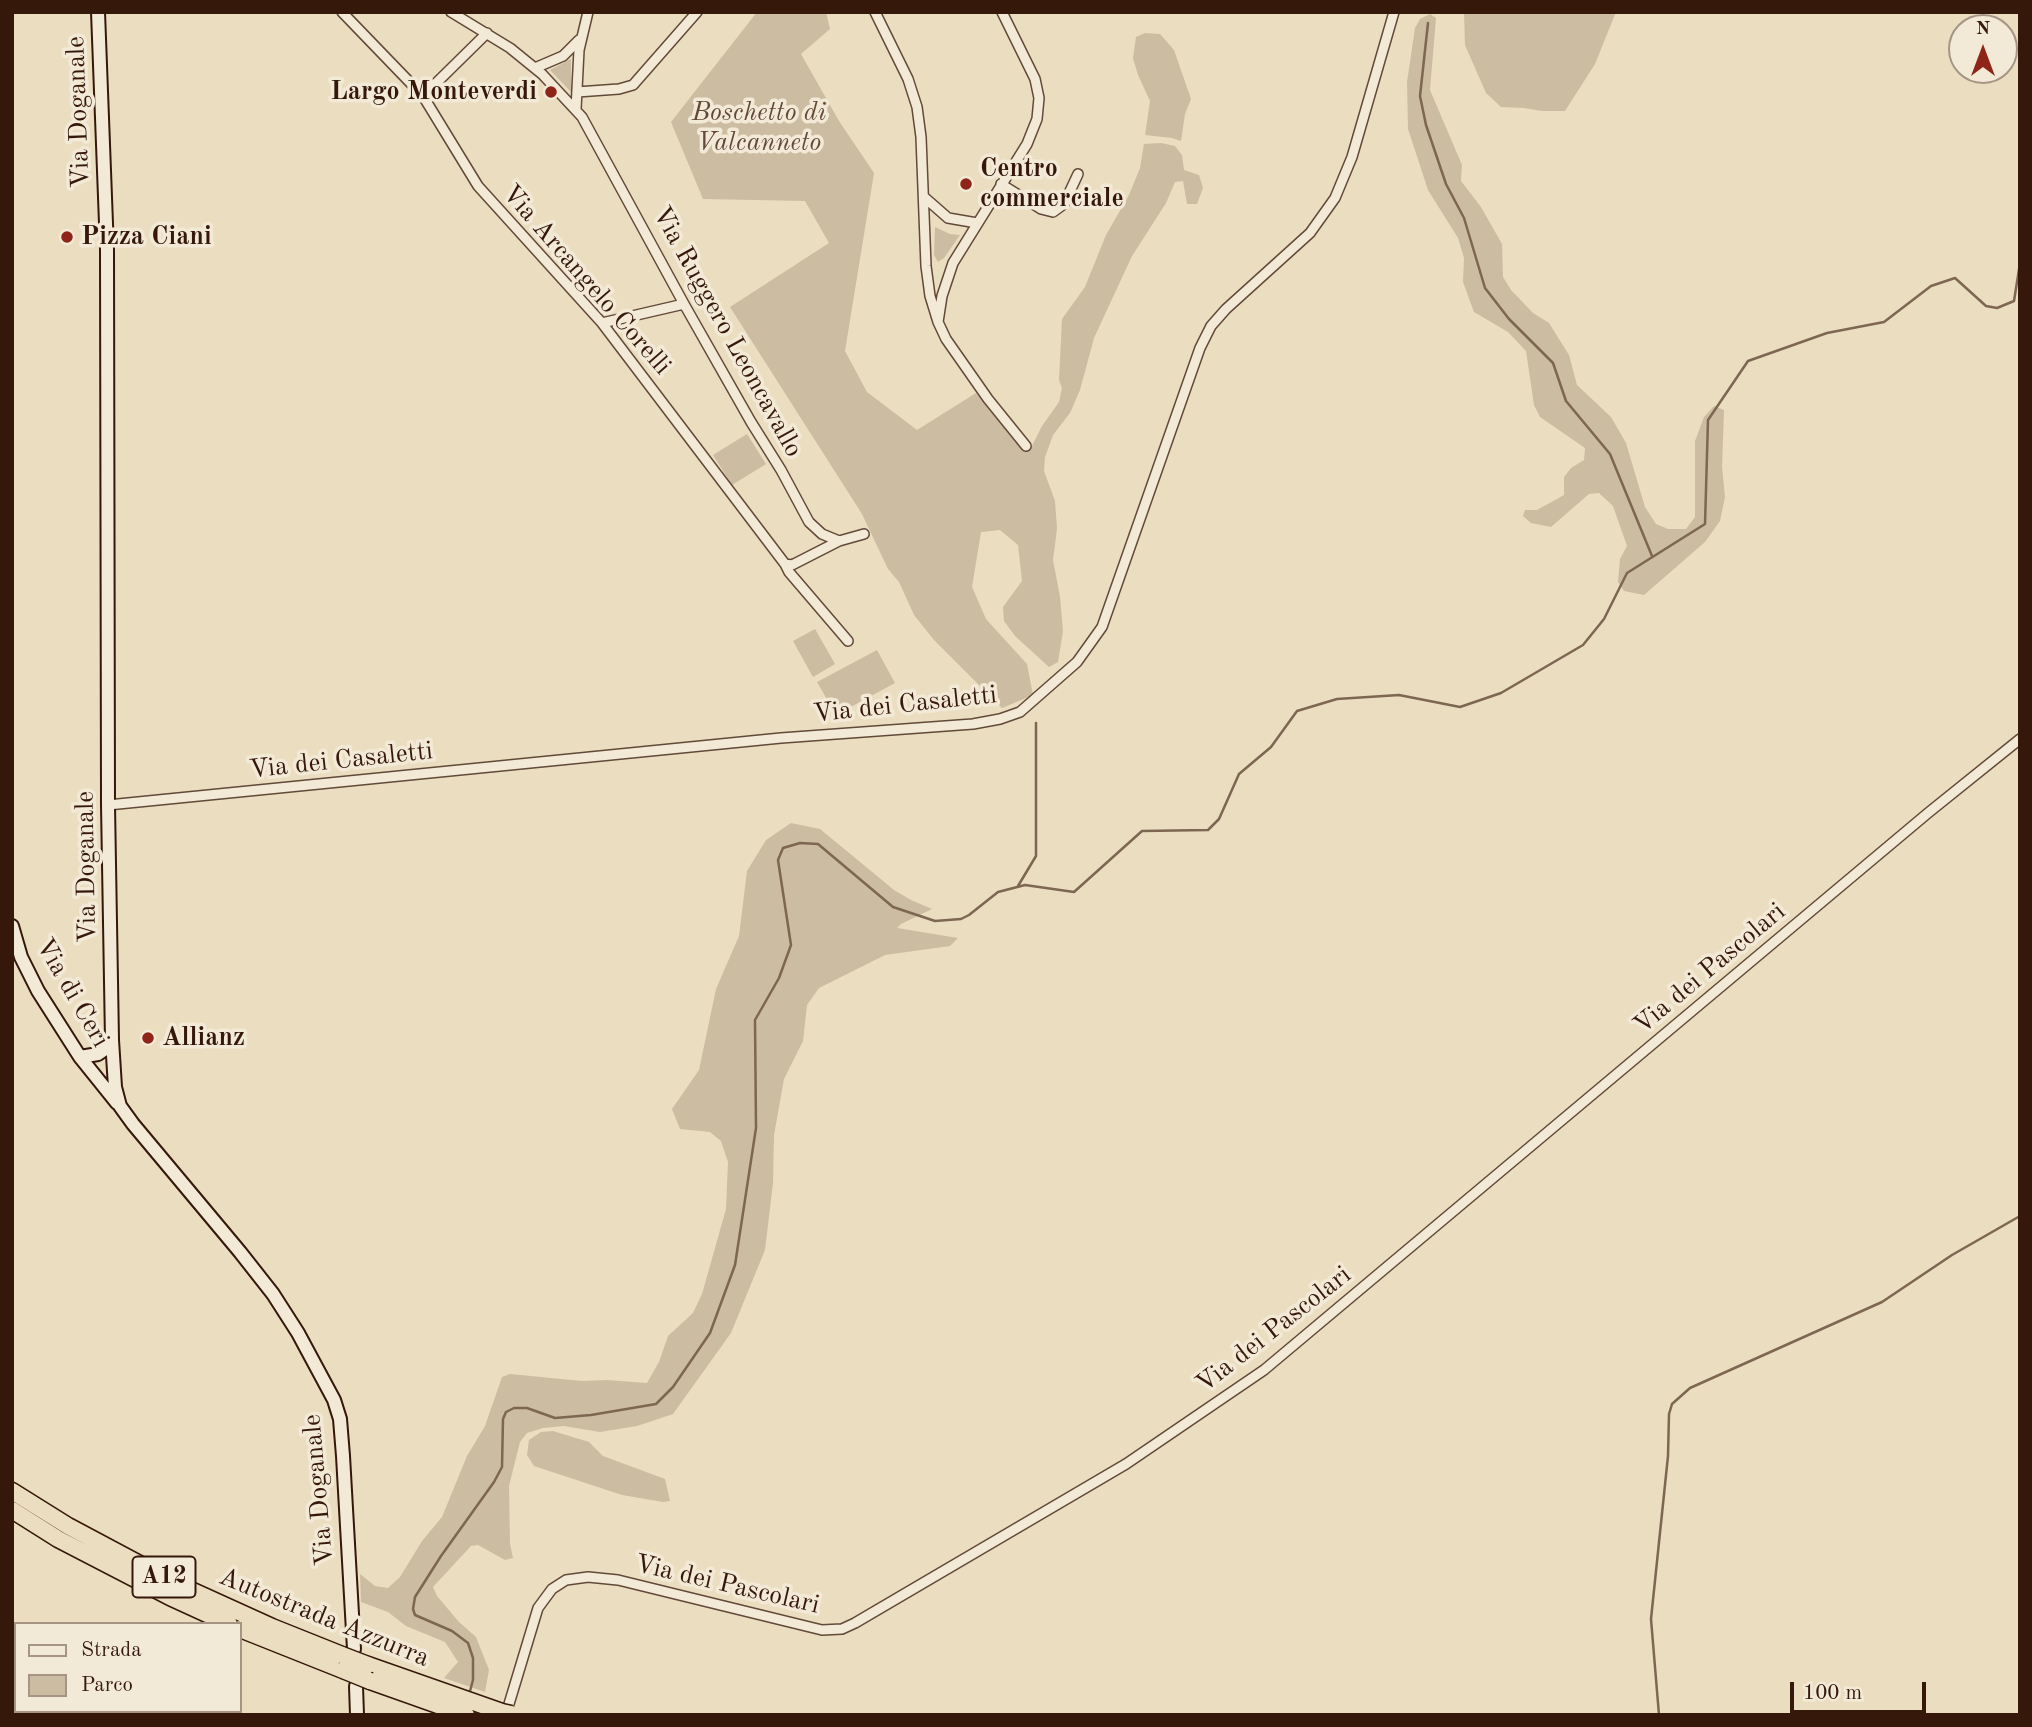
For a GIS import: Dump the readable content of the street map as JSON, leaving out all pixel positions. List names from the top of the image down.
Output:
{
  "streets": {
    "highway": ["A12", "Autostrada Azzurra"],
    "main road": ["Via Doganale", "Via di Ceri"],
    "street": [
      "Via Arcangelo Corelli",
      "Via Ruggero Leoncavallo",
      "Via dei Casaletti",
      "Via dei Pascolari"
    ]
  },
  "crossings": [
    ["Via Doganale", "Via dei Casaletti"],
    ["Via Doganale", "Via di Ceri"],
    ["Via Doganale", "Autostrada Azzurra"],
    ["Via dei Pascolari", "Autostrada Azzurra"]
  ],
  "parks": ["Boschetto di Valcanneto"],
  "places": [
    "Largo Monteverdi",
    "Centro commerciale",
    "Pizza Ciani",
    "Allianz"
  ],
  "legend": ["Strada", "Parco"],
  "scale_bar": "100 m",
  "north": "top"
}
